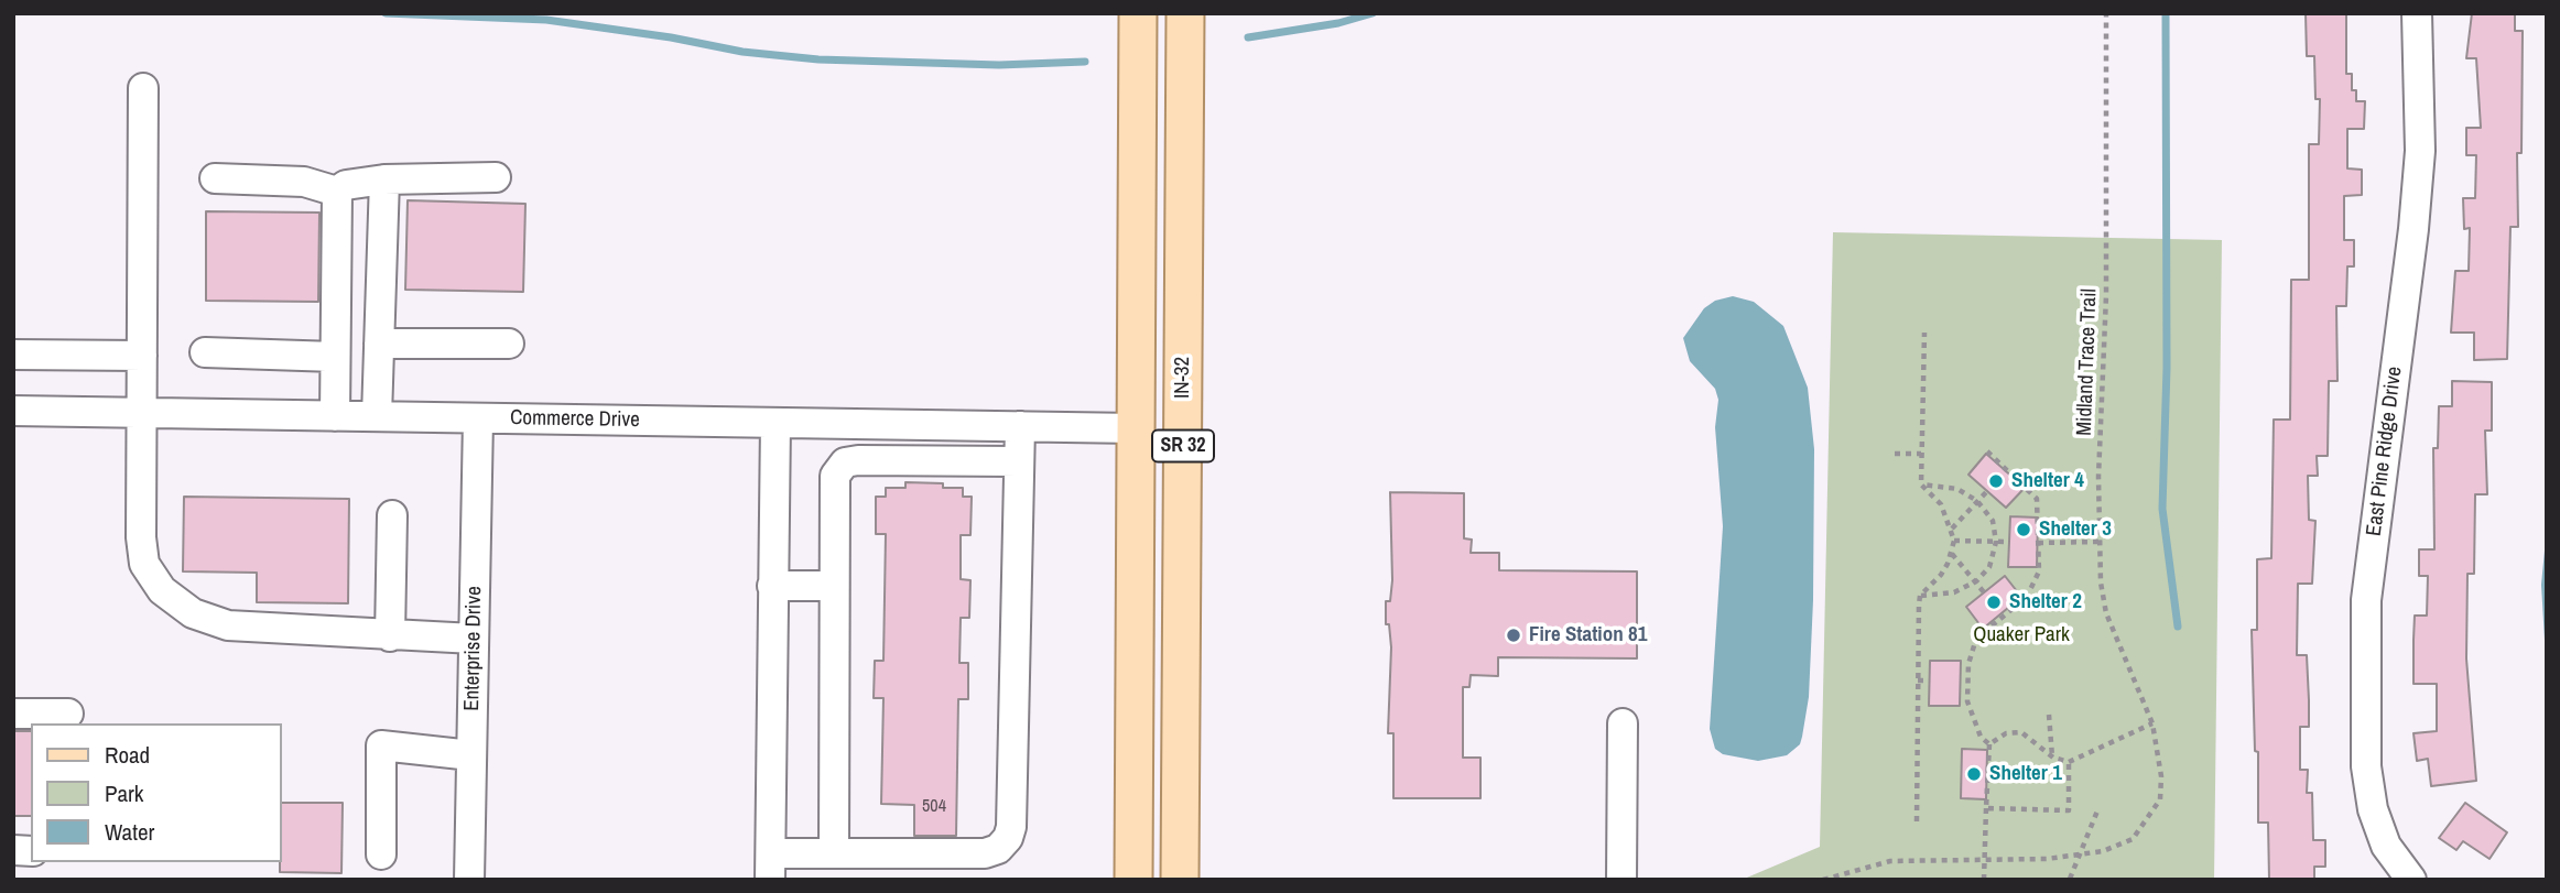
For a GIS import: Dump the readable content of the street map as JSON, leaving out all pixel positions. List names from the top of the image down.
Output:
{
  "streets": {
    "main road": ["IN-32", "SR 32"],
    "street": ["Commerce Drive", "East Pine Ridge Drive", "Enterprise Drive"],
    "path": ["Midland Trace Trail"]
  },
  "crossings": [
    ["Commerce Drive", "SR 32"],
    ["Commerce Drive", "Enterprise Drive"]
  ],
  "parks": ["Quaker Park"],
  "places": [
    "Shelter 4",
    "Shelter 3",
    "Shelter 2",
    "Fire Station 81",
    "Shelter 1"
  ],
  "house_numbers": ["504"],
  "legend": ["Road", "Park", "Water"]
}
